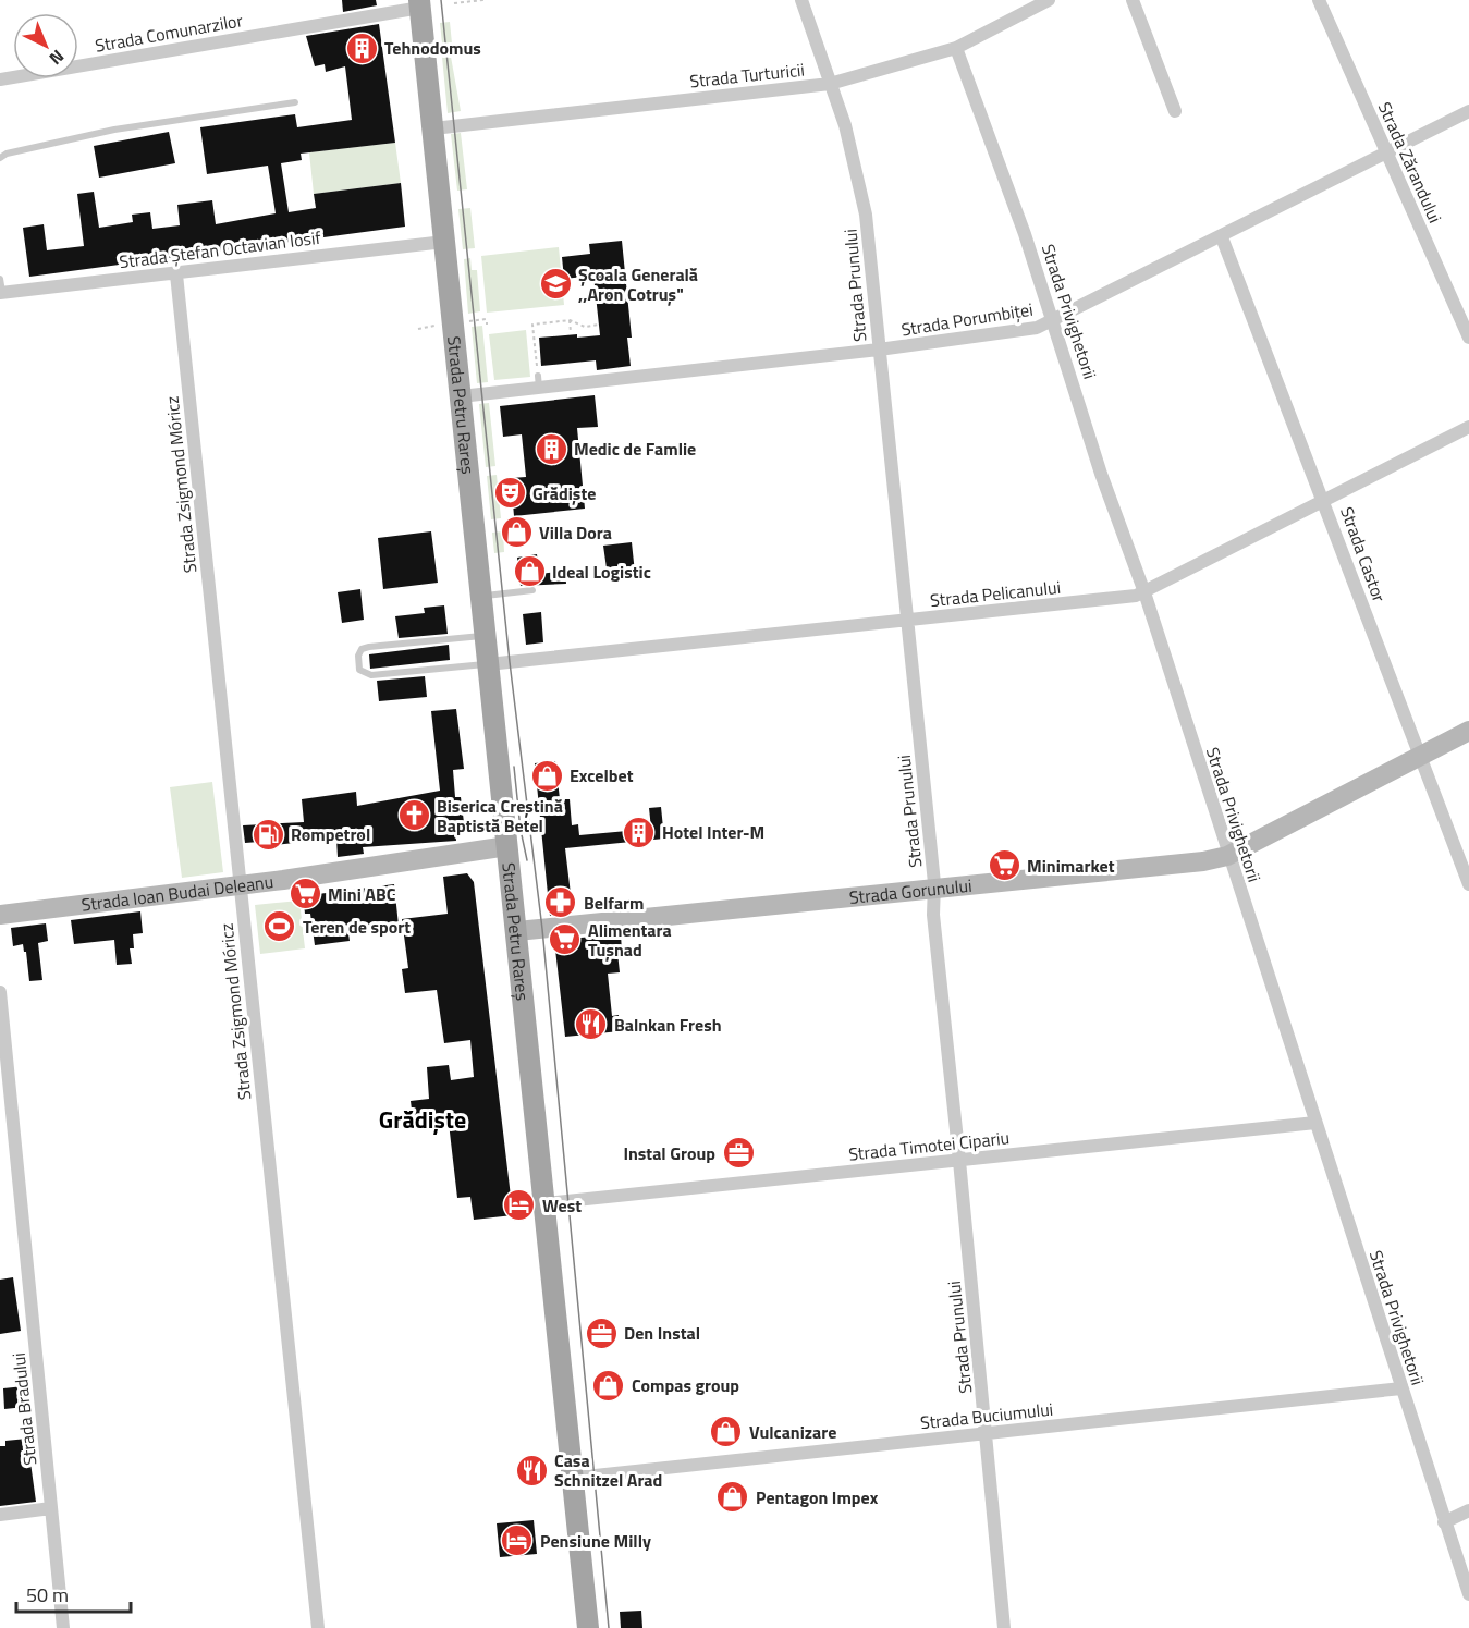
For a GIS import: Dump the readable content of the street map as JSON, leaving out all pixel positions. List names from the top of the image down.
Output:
{
  "streets": {
    "main road": ["Strada Petru Rareș"],
    "street": [
      "Strada Comunarzilor",
      "Strada Turturicii",
      "Strada Zărandului",
      "Strada Ștefan Octavian Iosif",
      "Strada Prunului",
      "Strada Privighetorii",
      "Strada Porumbiței",
      "Strada Zsigmond Móricz",
      "Strada Castor",
      "Strada Pelicanului",
      "Strada Ioan Budai Deleanu",
      "Strada Gorunului",
      "Strada Timotei Cipariu",
      "Strada Bradului",
      "Strada Buciumului"
    ]
  },
  "crossings": [
    ["Strada Comunarzilor", "Strada Petru Rareș"],
    ["Strada Turturicii", "Strada Prunului"],
    ["Strada Turturicii", "Strada Privighetorii"],
    ["Strada Turturicii", "Strada Petru Rareș"],
    ["Strada Zărandului", "Strada Porumbiței"],
    ["Strada Ștefan Octavian Iosif", "Strada Petru Rareș"],
    ["Strada Ștefan Octavian Iosif", "Strada Zsigmond Móricz"],
    ["Strada Prunului", "Strada Porumbiței"],
    ["Strada Prunului", "Strada Pelicanului"],
    ["Strada Prunului", "Strada Gorunului"],
    ["Strada Prunului", "Strada Timotei Cipariu"],
    ["Strada Prunului", "Strada Buciumului"],
    ["Strada Privighetorii", "Strada Porumbiței"],
    ["Strada Privighetorii", "Strada Pelicanului"],
    ["Strada Privighetorii", "Strada Gorunului"],
    ["Strada Privighetorii", "Strada Timotei Cipariu"],
    ["Strada Privighetorii", "Strada Buciumului"],
    ["Strada Porumbiței", "Strada Petru Rareș"],
    ["Strada Porumbiței", "Strada Castor"],
    ["Strada Petru Rareș", "Strada Pelicanului"],
    ["Strada Petru Rareș", "Strada Ioan Budai Deleanu"],
    ["Strada Petru Rareș", "Strada Gorunului"],
    ["Strada Petru Rareș", "Strada Timotei Cipariu"],
    ["Strada Petru Rareș", "Strada Buciumului"],
    ["Strada Zsigmond Móricz", "Strada Ioan Budai Deleanu"],
    ["Strada Castor", "Strada Pelicanului"],
    ["Strada Castor", "Strada Gorunului"]
  ],
  "districts": ["Grădiște"],
  "places": {
    "building": ["Tehnodomus", "Medic de Famlie", "Hotel Inter-M"],
    "school or university": ["Școala Generală ,,Aron Cotruș\""],
    "theatre": ["Grădiște"],
    "shop": [
      "Villa Dora",
      "Ideal Logistic",
      "Excelbet",
      "Compas group",
      "Vulcanizare",
      "Pentagon Impex"
    ],
    "church": ["Biserica Creștină Baptistă Betel"],
    "fuel station": ["Rompetrol"],
    "supermarket": ["Minimarket", "Mini ABC", "Alimentara Tușnad"],
    "pharmacy": ["Belfarm"],
    "sports": ["Teren de sport"],
    "restaurant": ["Balnkan Fresh", "Casa Schnitzel Arad"],
    "office": ["Instal Group", "Den Instal"],
    "hotel": ["West", "Pensiune Milly"]
  },
  "scale_bar": "50 m",
  "north": "bottom right"
}
